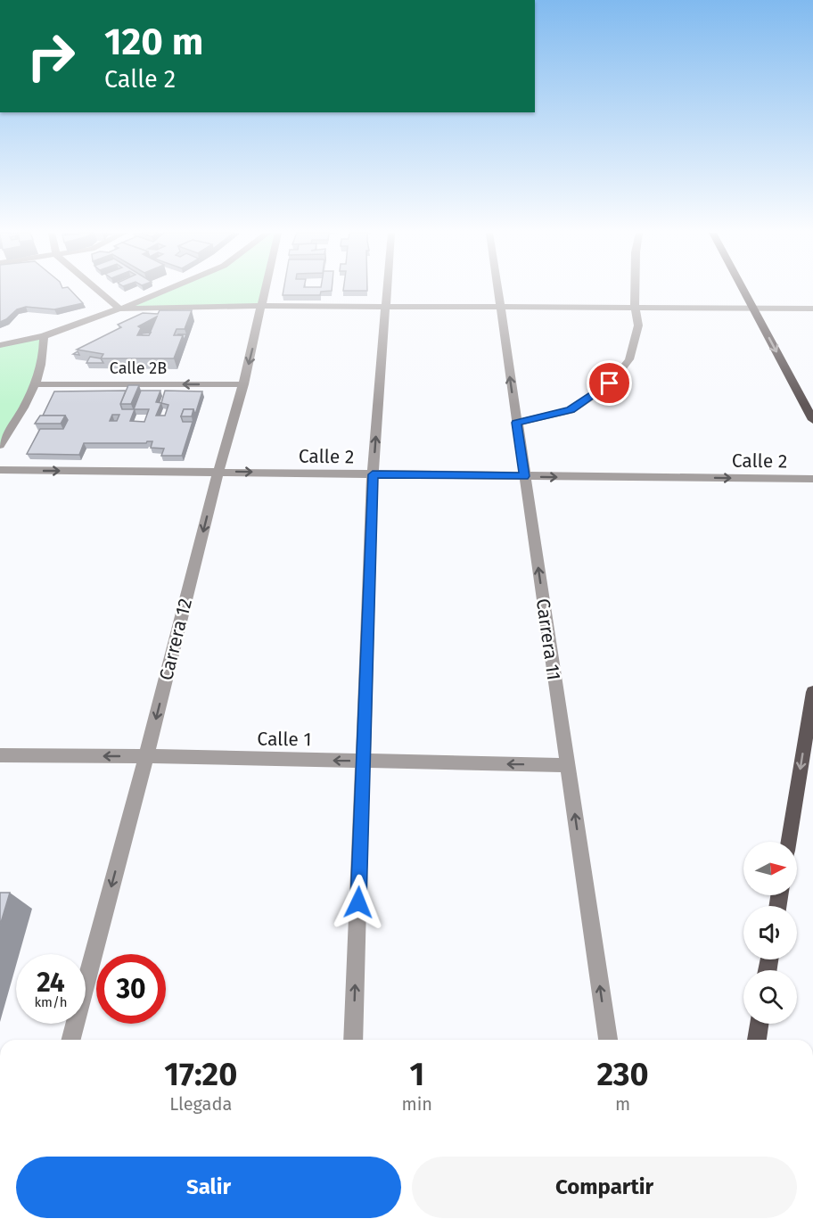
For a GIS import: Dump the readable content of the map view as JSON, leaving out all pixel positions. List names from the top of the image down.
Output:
{
  "streets": {
    "street": [
      "Calle 2B",
      "Calle 2",
      "Carrera 12",
      "Carrera 11",
      "Calle 1"
    ]
  },
  "crossings": [
    ["Calle 2B", "Carrera 12"],
    ["Calle 2", "Carrera 12"],
    ["Calle 2", "Carrera 11"],
    ["Carrera 12", "Calle 1"],
    ["Carrera 11", "Calle 1"]
  ],
  "one_way": [
    "Calle 2",
    "Carrera 12",
    "Carrera 11",
    "Calle 1"
  ],
  "north": "right",
  "page": {
    "turn": ["120 m", "Calle 2"],
    "speed": "24 km/h",
    "limit": "30",
    "eta": [
      "17:20",
      "Llegada",
      "1",
      "min",
      "230",
      "m"
    ],
    "buttons": ["Salir", "Compartir"]
  }
}
